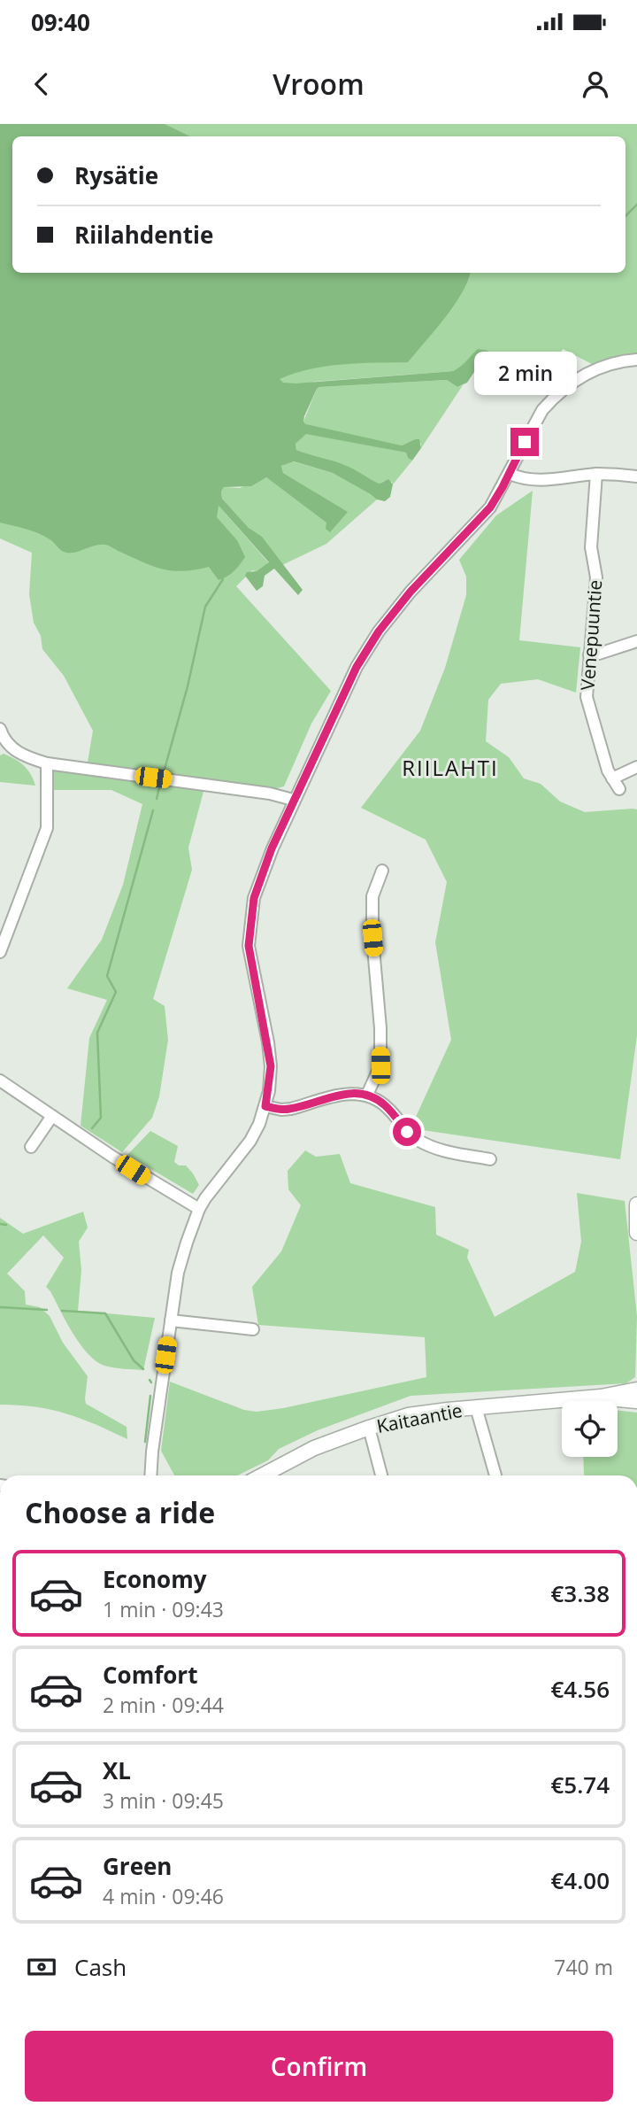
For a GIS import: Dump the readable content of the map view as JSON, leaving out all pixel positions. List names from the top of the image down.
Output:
{
  "streets": {
    "main road": ["Kaitaantie"],
    "street": ["Venepuuntie"]
  },
  "districts": ["RIILAHTI"],
  "page": {
    "status": "09:40",
    "header": "Vroom",
    "banner": ["Rysätie", "Riilahdentie"],
    "bubble": "2 min",
    "heading": "Choose a ride",
    "list": [
      {
        "name": "Economy",
        "note": "1 min · 09:43",
        "value": "€3.38"
      },
      {
        "name": "Comfort",
        "note": "2 min · 09:44",
        "value": "€4.56"
      },
      {
        "name": "XL",
        "note": "3 min · 09:45",
        "value": "€5.74"
      },
      {
        "name": "Green",
        "note": "4 min · 09:46",
        "value": "€4.00"
      }
    ],
    "pay": ["Cash", "740 m"],
    "buttons": "Confirm"
  }
}
